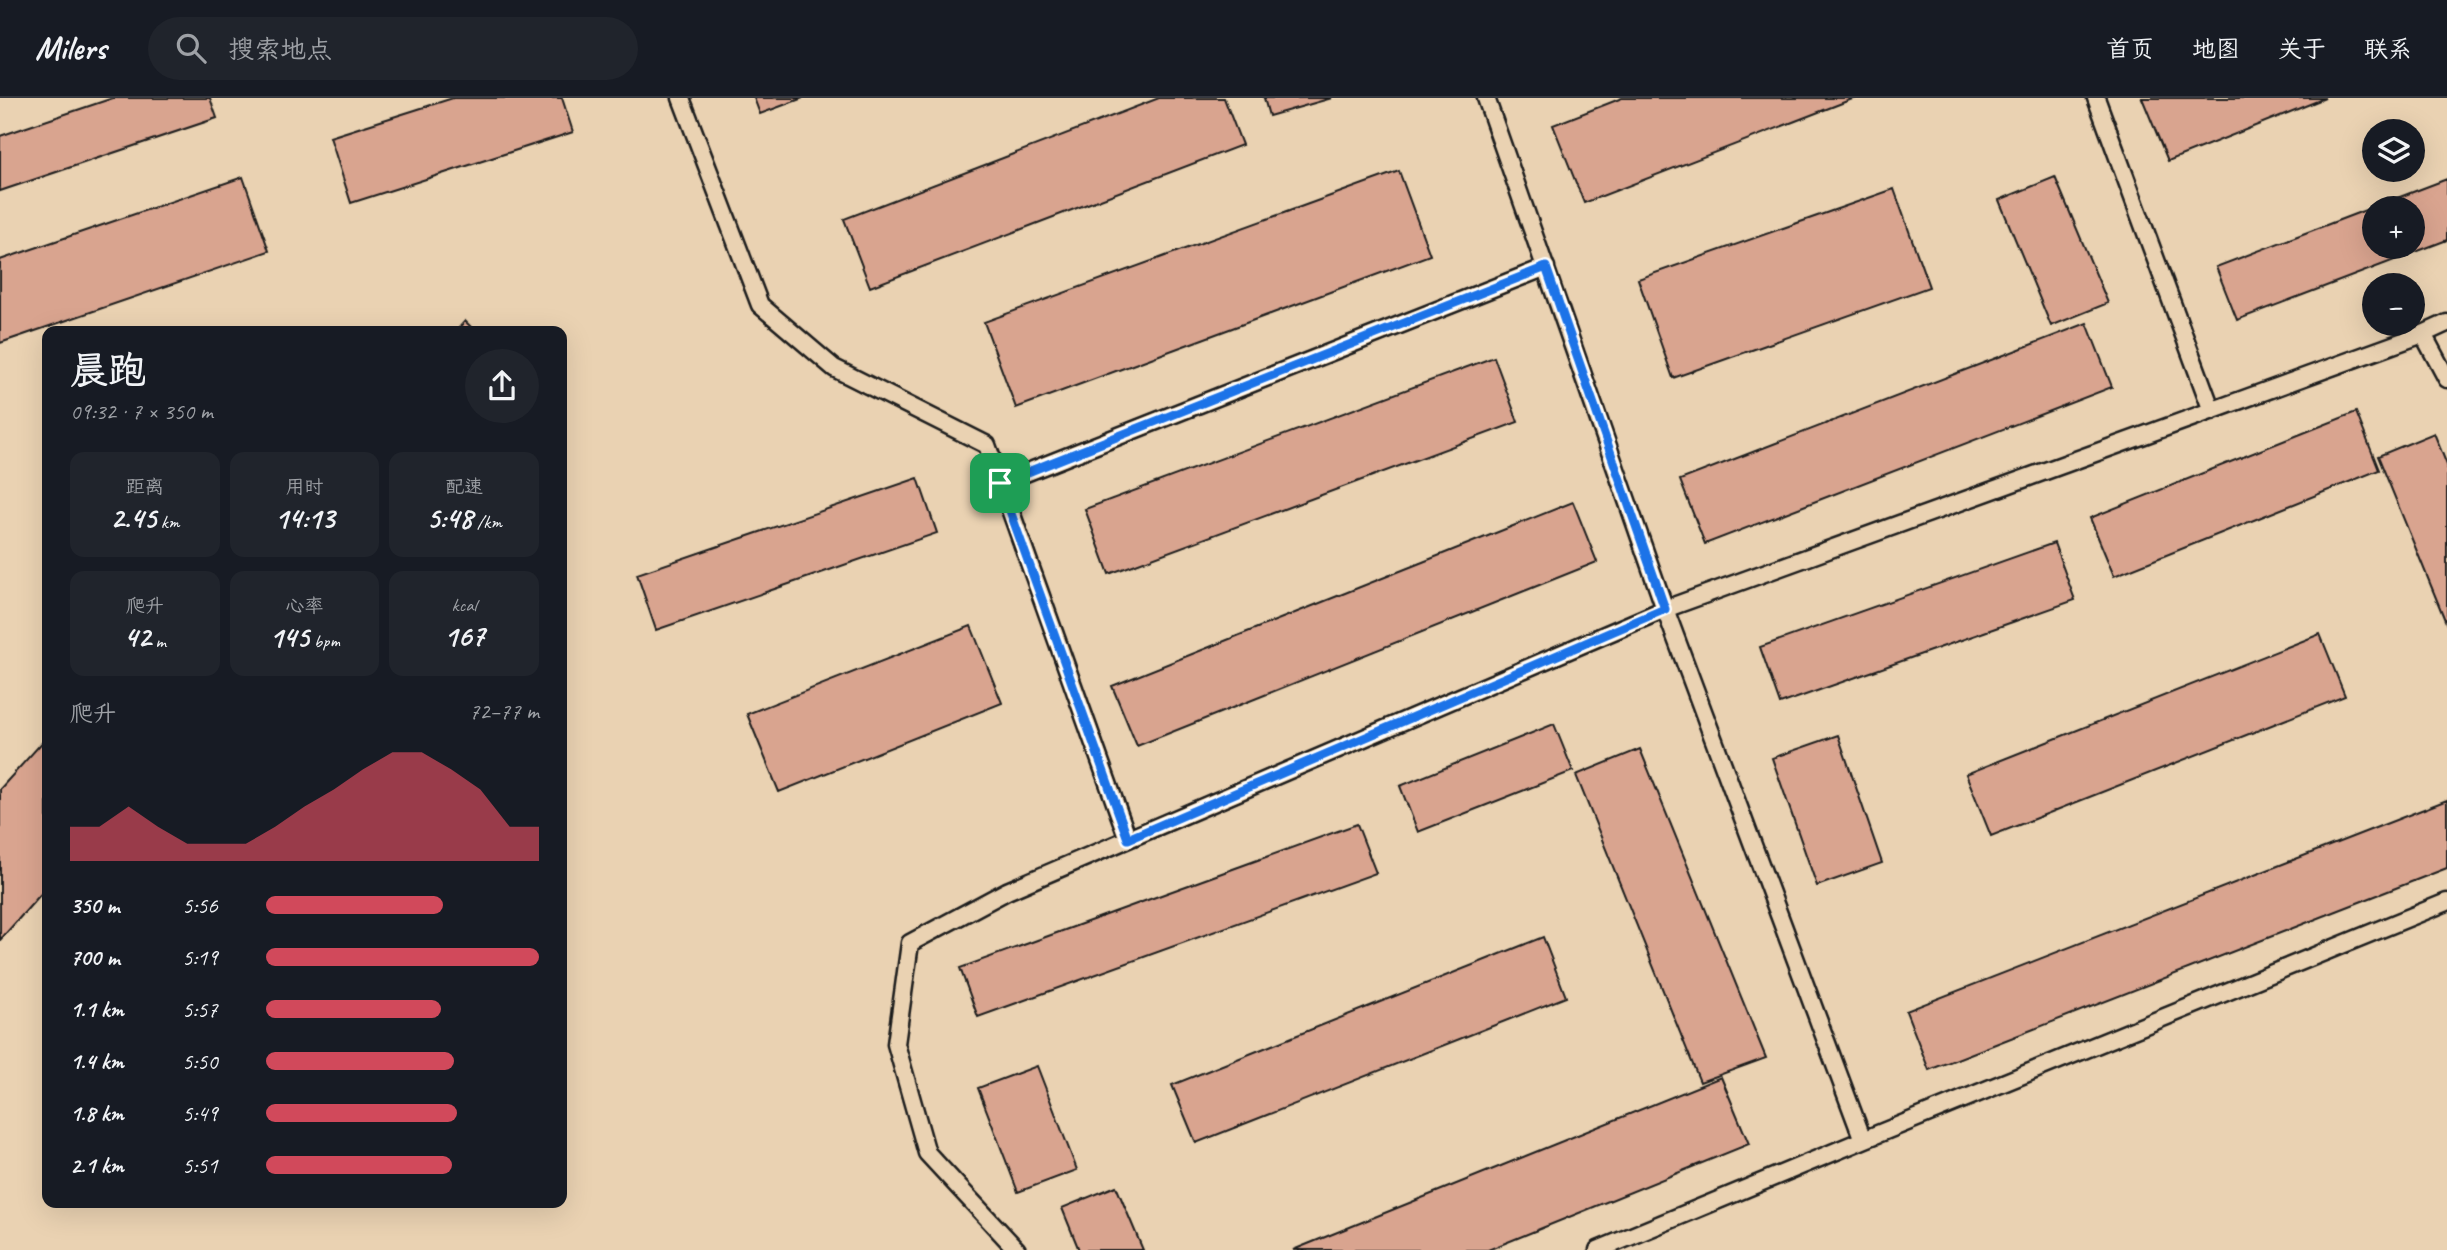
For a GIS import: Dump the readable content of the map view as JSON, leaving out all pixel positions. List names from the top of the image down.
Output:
{
  "page": {
    "header": "Milers",
    "search": "搜索地点",
    "nav": [
      "首页",
      "地图",
      "关于",
      "联系"
    ],
    "map_buttons": ["+", "−"],
    "heading": ["晨跑", "09:32 · 7 × 350 m"],
    "stats": [
      ["距离", "2.45 km"],
      ["用时", "14:13"],
      ["配速", "5:48 /km"],
      ["爬升", "42 m"],
      ["心率", "145 bpm"],
      ["kcal", "167"]
    ],
    "chart": ["爬升", "72–77 m"],
    "list": [
      {
        "name": "350 m",
        "note": "5:56"
      },
      {
        "name": "700 m",
        "note": "5:19"
      },
      {
        "name": "1.1 km",
        "note": "5:57"
      },
      {
        "name": "1.4 km",
        "note": "5:50"
      },
      {
        "name": "1.8 km",
        "note": "5:49"
      },
      {
        "name": "2.1 km",
        "note": "5:51"
      }
    ]
  }
}
